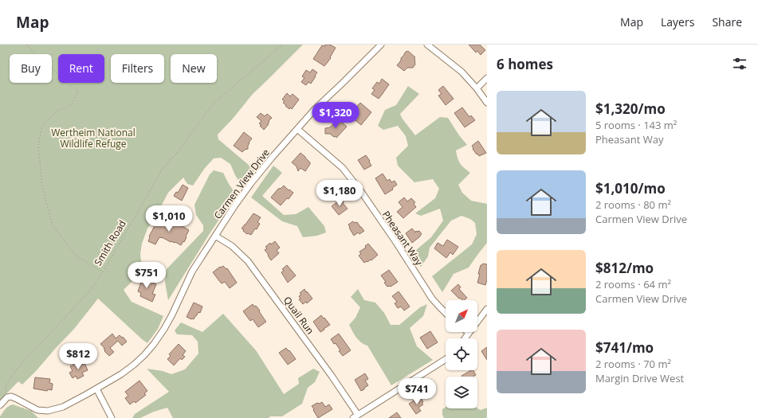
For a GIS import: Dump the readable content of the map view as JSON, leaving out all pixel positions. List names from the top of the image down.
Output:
{
  "streets": {
    "street": ["Carmen View Drive", "Pheasant Way", "Quail Run"],
    "path": ["Smith Road"]
  },
  "crossings": [
    ["Carmen View Drive", "Pheasant Way"],
    ["Carmen View Drive", "Smith Road"],
    ["Carmen View Drive", "Quail Run"]
  ],
  "parks": ["Wertheim National Wildlife Refuge"],
  "north": "top right",
  "page": {
    "header": "Map",
    "nav": ["Map", "Layers", "Share"],
    "heading": "6 homes",
    "chip": [
      "Buy",
      "Rent",
      "Filters",
      "New"
    ],
    "list": [
      {
        "name": "$1,320/mo",
        "note": "5 rooms · 143 m² · Pheasant Way"
      },
      {
        "name": "$1,010/mo",
        "note": "2 rooms · 80 m² · Carmen View Drive"
      },
      {
        "name": "$812/mo",
        "note": "2 rooms · 64 m² · Carmen View Drive"
      },
      {
        "name": "$741/mo",
        "note": "2 rooms · 70 m² · Margin Drive West"
      }
    ],
    "price": [
      "$1,320",
      "$1,180",
      "$1,010",
      "$751",
      "$812",
      "$741"
    ]
  }
}
